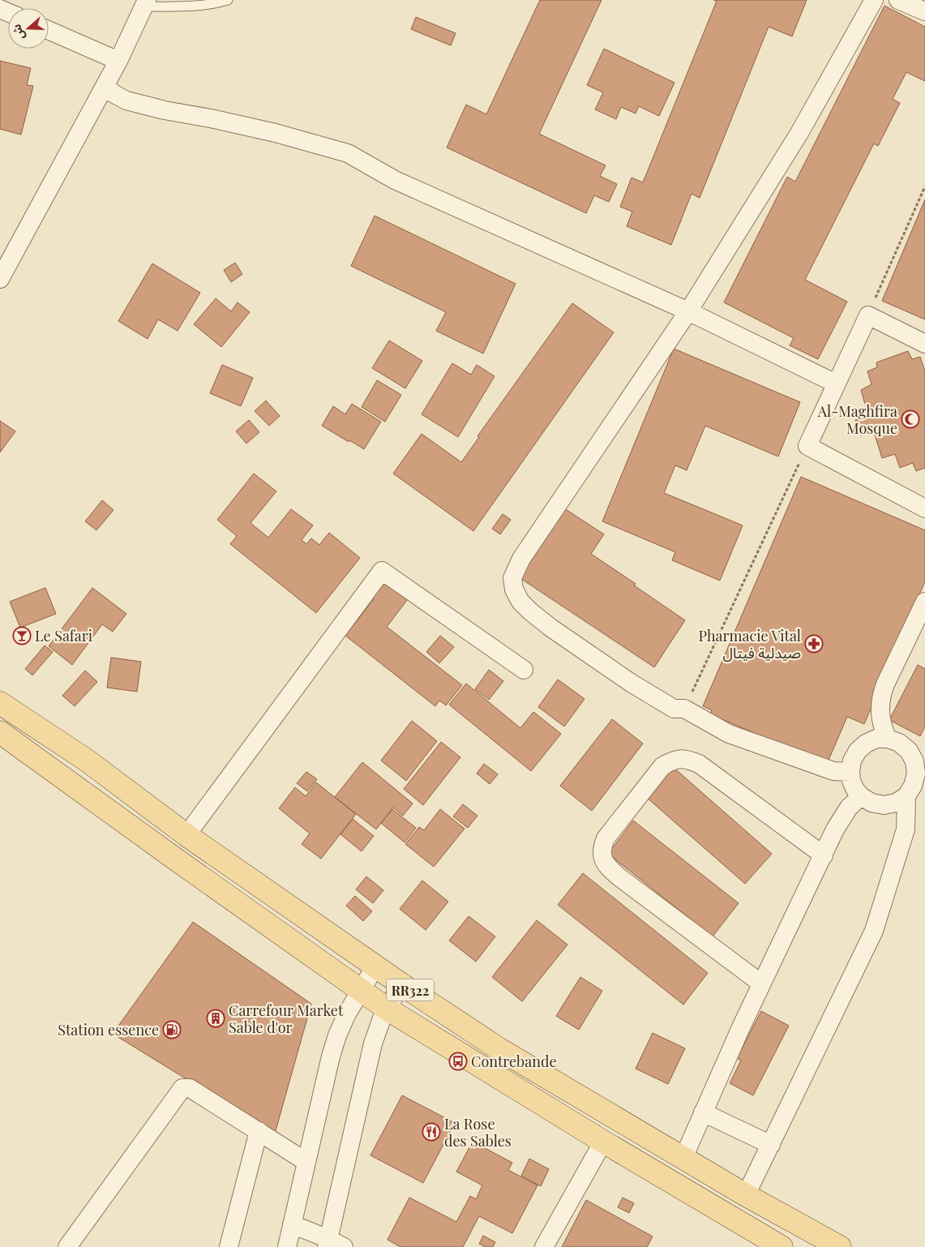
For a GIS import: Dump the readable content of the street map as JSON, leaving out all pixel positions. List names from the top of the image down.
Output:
{
  "streets": {
    "main road": ["RR322"]
  },
  "places": {
    "mosque": ["Al-Maghfira Mosque"],
    "bar": ["Le Safari"],
    "pharmacy": ["Pharmacie Vital صيدلية فيتال"],
    "building": ["Carrefour Market Sable d'or"],
    "fuel station": ["Station essence"],
    "bus stop": ["Contrebande"],
    "restaurant": ["La Rose des Sables"]
  },
  "north": "left"
}
